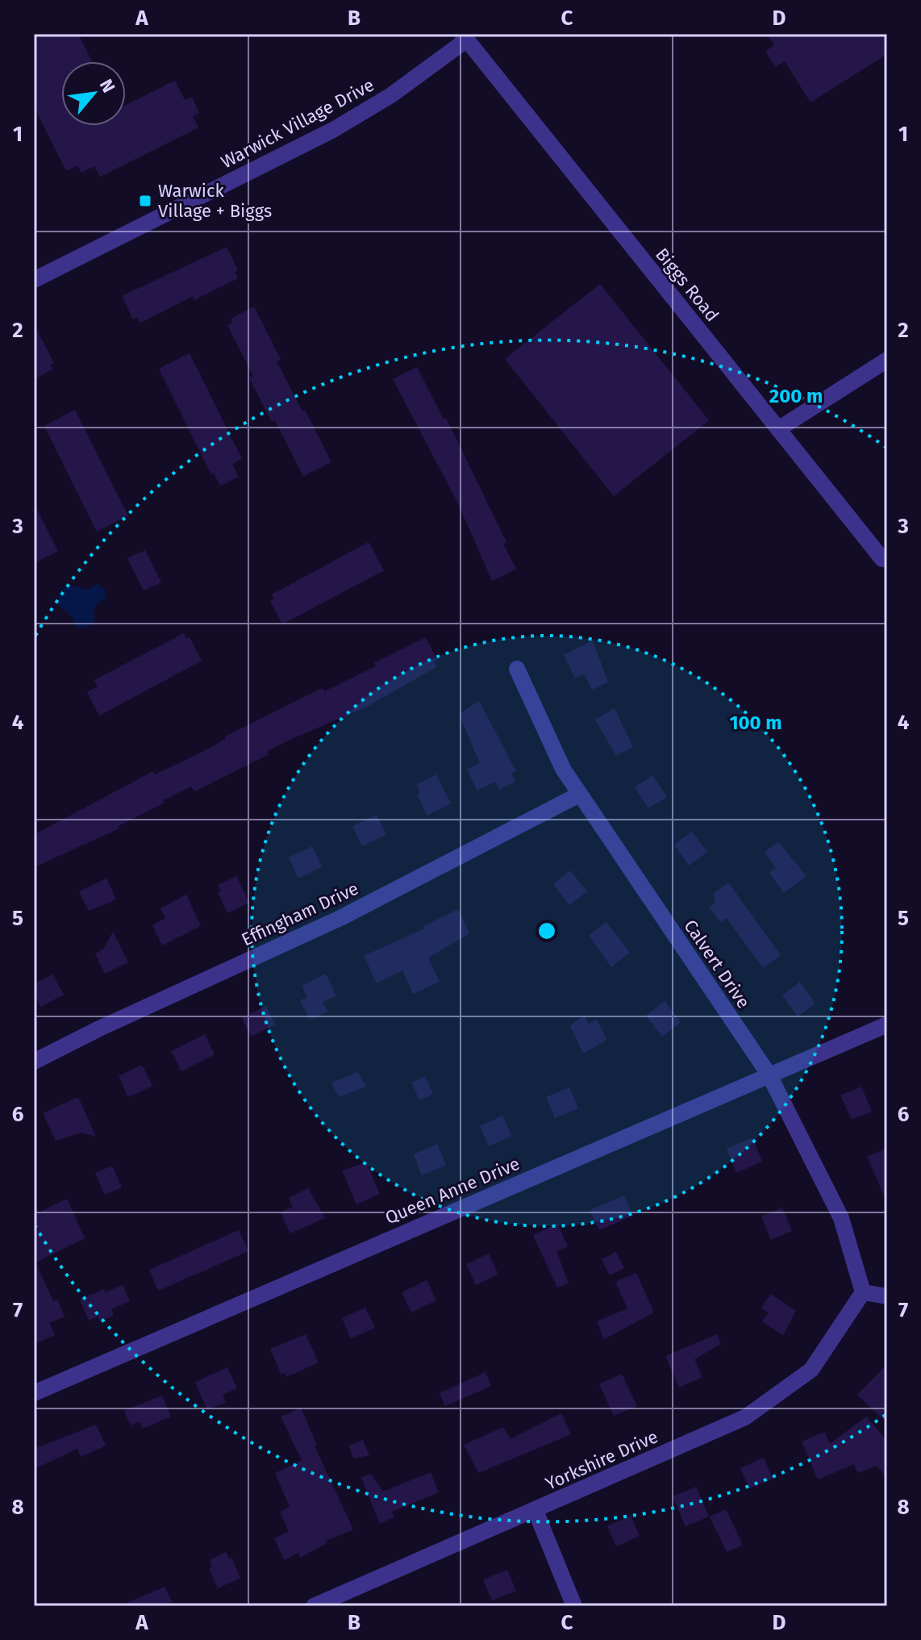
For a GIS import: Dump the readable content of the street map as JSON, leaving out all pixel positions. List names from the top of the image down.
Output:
{
  "streets": {
    "street": [
      "Warwick Village Drive",
      "Biggs Road",
      "Effingham Drive",
      "Calvert Drive",
      "Queen Anne Drive",
      "Yorkshire Drive"
    ]
  },
  "crossings": [
    ["Warwick Village Drive", "Biggs Road"],
    ["Effingham Drive", "Calvert Drive"],
    ["Calvert Drive", "Queen Anne Drive"],
    ["Calvert Drive", "Yorkshire Drive"]
  ],
  "places": {
    "transit": ["Warwick Village + Biggs"]
  },
  "north": "top right",
  "grid": {
    "columns": [
      "A",
      "B",
      "C",
      "D"
    ],
    "rows": [
      "1",
      "2",
      "3",
      "4",
      "5",
      "6",
      "7",
      "8"
    ]
  },
  "rings": ["200 m", "100 m"]
}
